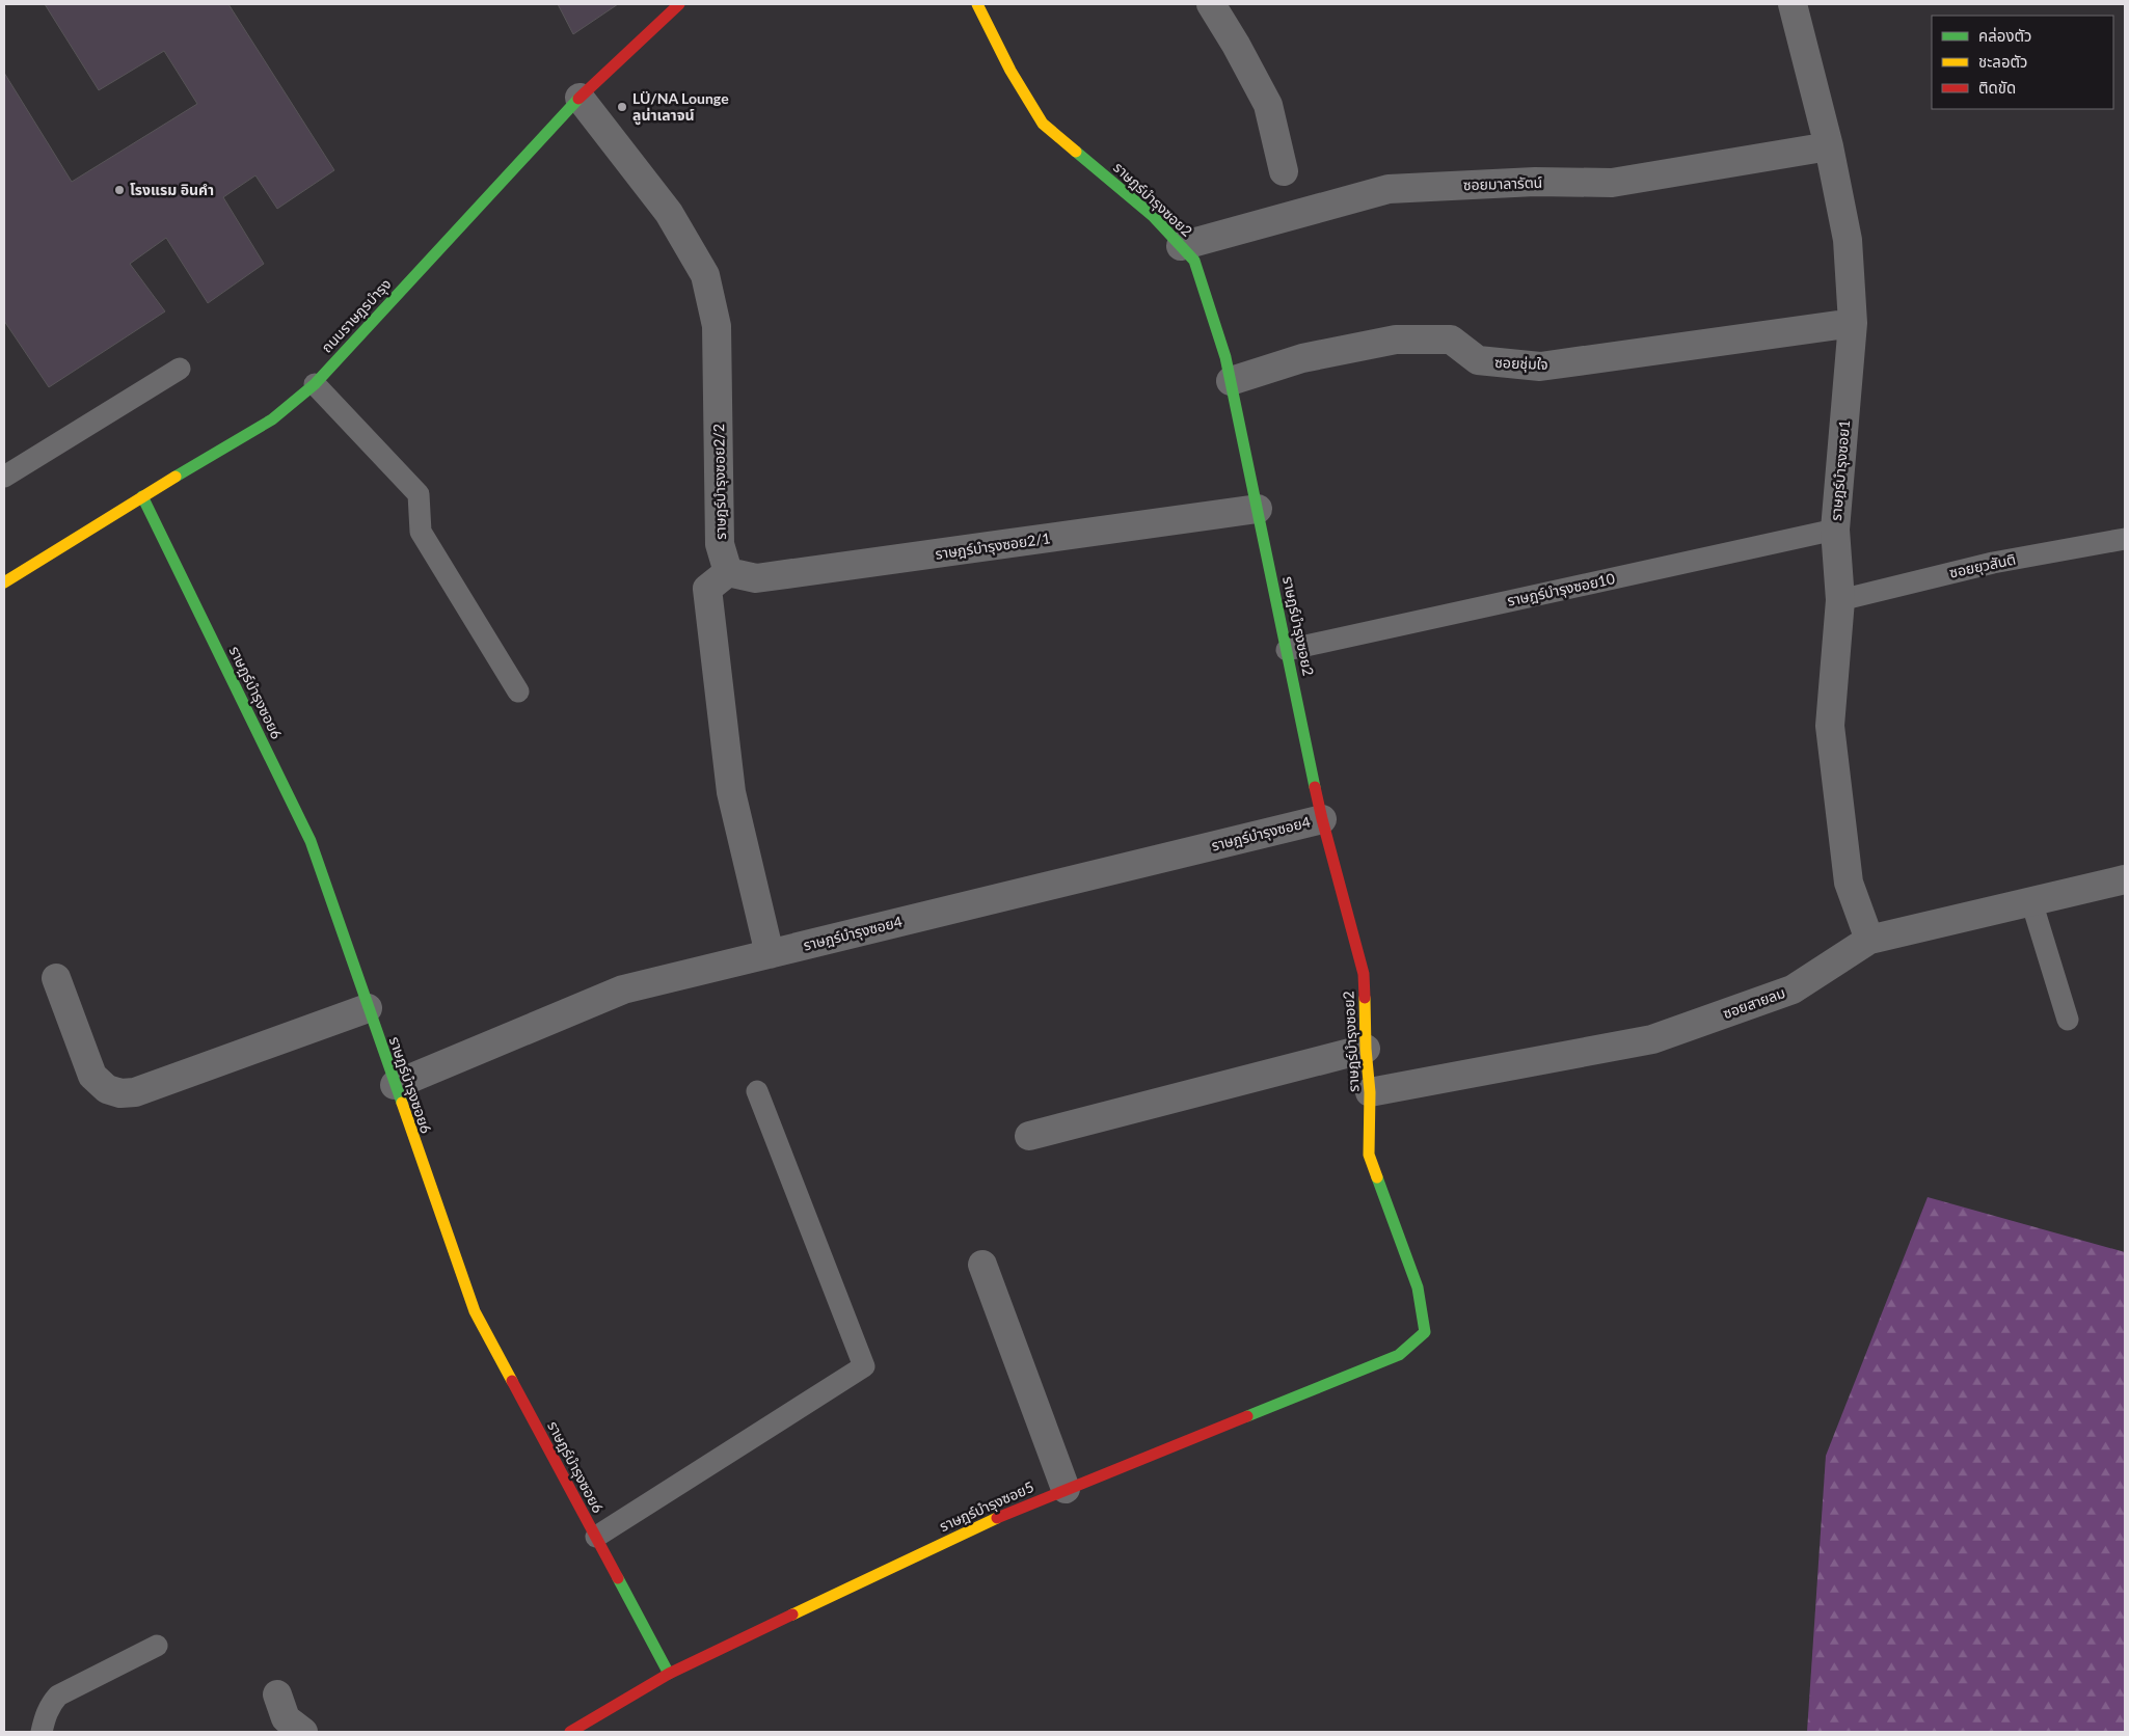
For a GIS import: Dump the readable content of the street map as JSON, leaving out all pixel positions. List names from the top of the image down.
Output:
{
  "streets": {
    "street": [
      "ซอยมาลารัตน์",
      "ราษฎร์บำรุงซอย2",
      "ถนนราษฎรบำรุง",
      "ซอยชุ่มใจ",
      "ราษฎร์บำรุงซอย1",
      "ราษฎร์บำรุงซอย2/2",
      "ราษฎร์บำรุงซอย2/1",
      "ราษฎร์บำรุงซอย6",
      "ราษฎร์บำรุงซอย4",
      "ซอยสายลม",
      "ราษฎร์บำรุงซอย5"
    ],
    "lane": ["ซอยยุวสันติ", "ราษฎร์บำรุงซอย10"]
  },
  "crossings": [
    ["ซอยมาลารัตน์", "ราษฎร์บำรุงซอย2"],
    ["ซอยมาลารัตน์", "ราษฎร์บำรุงซอย1"],
    ["ราษฎร์บำรุงซอย2", "ซอยชุ่มใจ"],
    ["ราษฎร์บำรุงซอย2", "ราษฎร์บำรุงซอย2/1"],
    ["ราษฎร์บำรุงซอย2", "ราษฎร์บำรุงซอย10"],
    ["ราษฎร์บำรุงซอย2", "ราษฎร์บำรุงซอย4"],
    ["ราษฎร์บำรุงซอย2", "ซอยสายลม"],
    ["ราษฎร์บำรุงซอย2", "ราษฎร์บำรุงซอย5"],
    ["ถนนราษฎรบำรุง", "ราษฎร์บำรุงซอย2/2"],
    ["ถนนราษฎรบำรุง", "ราษฎร์บำรุงซอย6"],
    ["ซอยชุ่มใจ", "ราษฎร์บำรุงซอย1"],
    ["ราษฎร์บำรุงซอย1", "ซอยยุวสันติ"],
    ["ราษฎร์บำรุงซอย1", "ราษฎร์บำรุงซอย10"],
    ["ราษฎร์บำรุงซอย1", "ซอยสายลม"],
    ["ราษฎร์บำรุงซอย2/2", "ราษฎร์บำรุงซอย2/1"],
    ["ราษฎร์บำรุงซอย6", "ราษฎร์บำรุงซอย4"],
    ["ราษฎร์บำรุงซอย6", "ราษฎร์บำรุงซอย5"]
  ],
  "places": ["LÜ/NA Lounge ลูน่าเลาจน์", "โรงแรม อินคำ"],
  "legend": ["คล่องตัว", "ชะลอตัว", "ติดขัด"]
}
